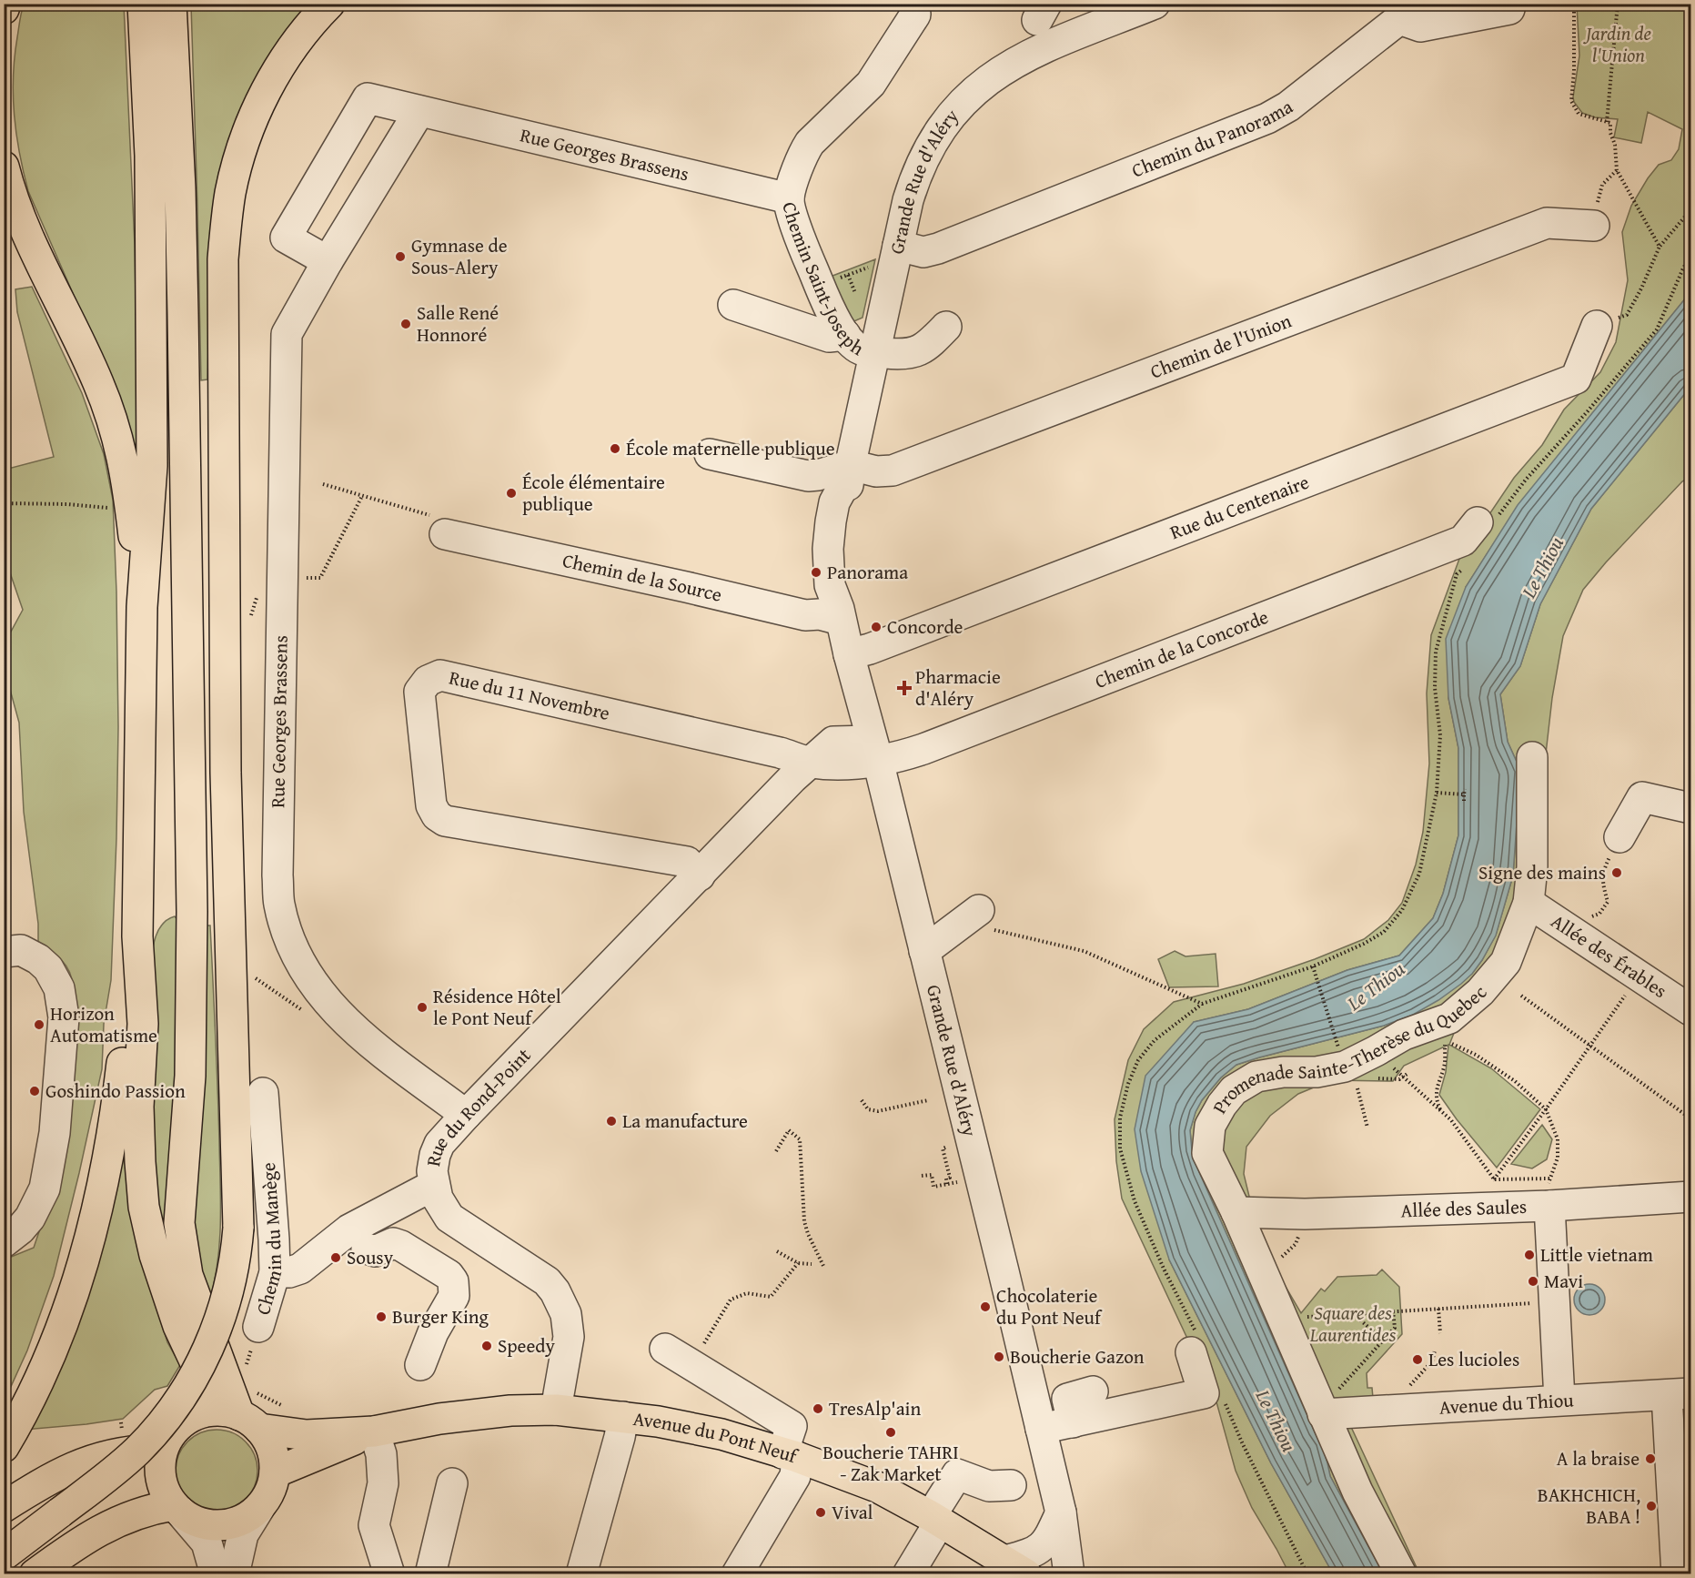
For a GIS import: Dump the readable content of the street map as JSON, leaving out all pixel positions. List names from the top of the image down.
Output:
{
  "streets": {
    "main road": ["Avenue du Pont Neuf"],
    "street": [
      "Chemin du Panorama",
      "Rue Georges Brassens",
      "Grande Rue d'Aléry",
      "Chemin Saint-Joseph",
      "Chemin de l'Union",
      "Rue du Centenaire",
      "Chemin de la Source",
      "Chemin de la Concorde",
      "Rue du 11 Novembre",
      "Allée des Érables",
      "Promenade Sainte-Therèse du Quebec",
      "Rue du Rond-Point",
      "Allée des Saules",
      "Chemin du Manège",
      "Avenue du Thiou"
    ]
  },
  "crossings": [
    ["Chemin du Panorama", "Grande Rue d'Aléry"],
    ["Rue Georges Brassens", "Chemin Saint-Joseph"],
    ["Rue Georges Brassens", "Rue du Rond-Point"],
    ["Grande Rue d'Aléry", "Chemin Saint-Joseph"],
    ["Grande Rue d'Aléry", "Chemin de l'Union"],
    ["Grande Rue d'Aléry", "Rue du Centenaire"],
    ["Grande Rue d'Aléry", "Chemin de la Source"],
    ["Grande Rue d'Aléry", "Chemin de la Concorde"],
    ["Grande Rue d'Aléry", "Rue du Rond-Point"],
    ["Rue du 11 Novembre", "Rue du Rond-Point"],
    ["Allée des Érables", "Promenade Sainte-Therèse du Quebec"],
    ["Promenade Sainte-Therèse du Quebec", "Allée des Saules"],
    ["Promenade Sainte-Therèse du Quebec", "Avenue du Thiou"],
    ["Rue du Rond-Point", "Avenue du Pont Neuf"]
  ],
  "water": ["Le Thiou"],
  "parks": ["Jardin de l'Union", "Square des Laurentides"],
  "places": {
    "other": [
      "Gymnase de Sous-Alery",
      "Salle René Honnoré",
      "École maternelle publique",
      "École élémentaire publique",
      "Panorama",
      "Concorde",
      "Signe des mains",
      "Résidence Hôtel le Pont Neuf",
      "Horizon Automatisme",
      "Goshindo Passion",
      "La manufacture",
      "Little vietnam",
      "Sousy",
      "Mavi",
      "Chocolaterie du Pont Neuf",
      "Burger King",
      "Speedy",
      "Boucherie Gazon",
      "Les lucioles",
      "TresAlp'ain",
      "Boucherie TAHRI - Zak Market",
      "A la braise",
      "BAKHCHICH, BABA !",
      "Vival"
    ],
    "health": ["Pharmacie d'Aléry"]
  }
}
